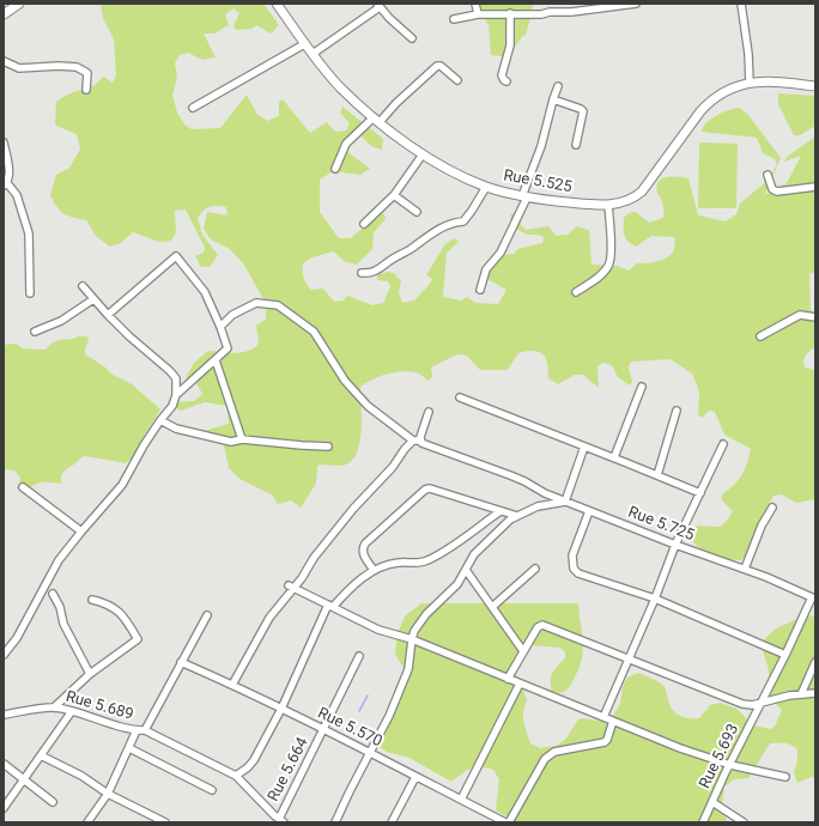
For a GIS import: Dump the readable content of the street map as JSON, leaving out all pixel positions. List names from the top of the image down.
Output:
{
  "streets": {
    "street": [
      "Rue 5.525",
      "Rue 5.725",
      "Rue 5.689",
      "Rue 5.570",
      "Rue 5.693",
      "Rue 5.664"
    ]
  },
  "crossings": [
    ["Rue 5.725", "Rue 5.693"],
    ["Rue 5.689", "Rue 5.570"],
    ["Rue 5.570", "Rue 5.664"]
  ]
}
